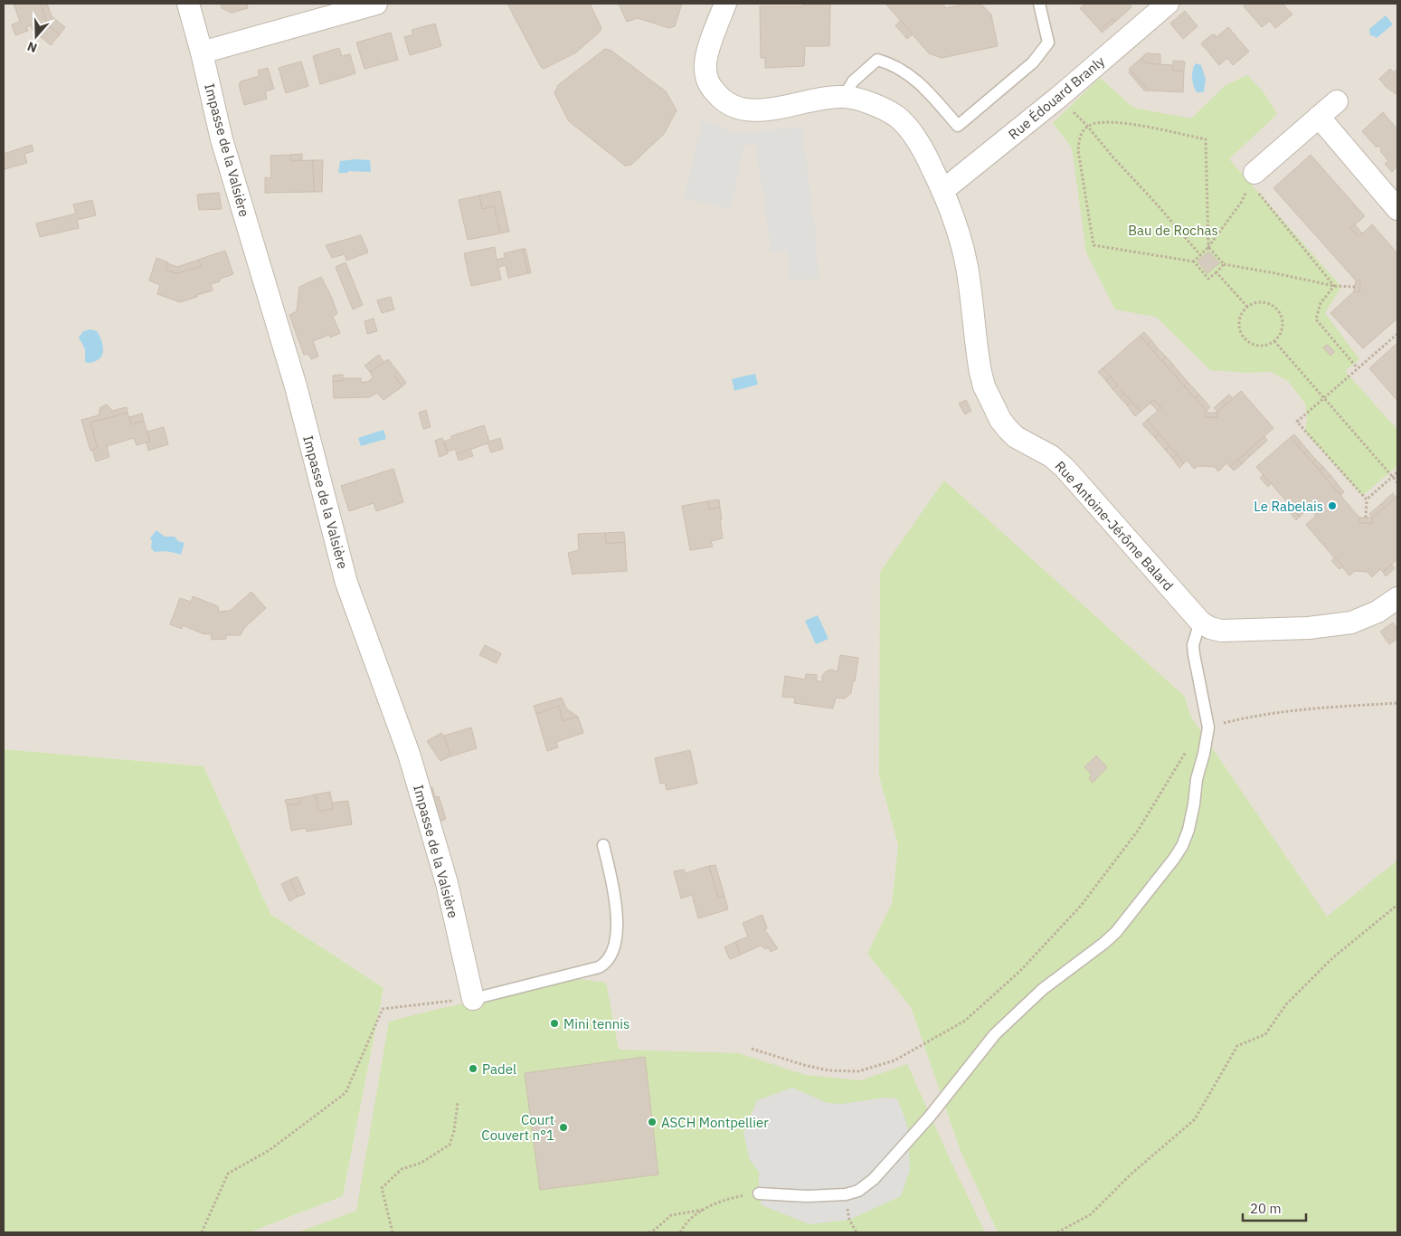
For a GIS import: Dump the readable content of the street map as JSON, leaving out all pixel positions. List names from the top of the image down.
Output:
{
  "streets": {
    "street": ["Rue Édouard Branly", "Impasse de la Valsière", "Rue Antoine-Jérôme Balard"]
  },
  "crossings": [
    ["Rue Édouard Branly", "Rue Antoine-Jérôme Balard"]
  ],
  "parks": ["Bau de Rochas"],
  "places": [
    "Le Rabelais",
    "Mini tennis",
    "Padel",
    "ASCH Montpellier",
    "Court Couvert n°1"
  ],
  "scale_bar": "20 m",
  "north": "bottom"
}
